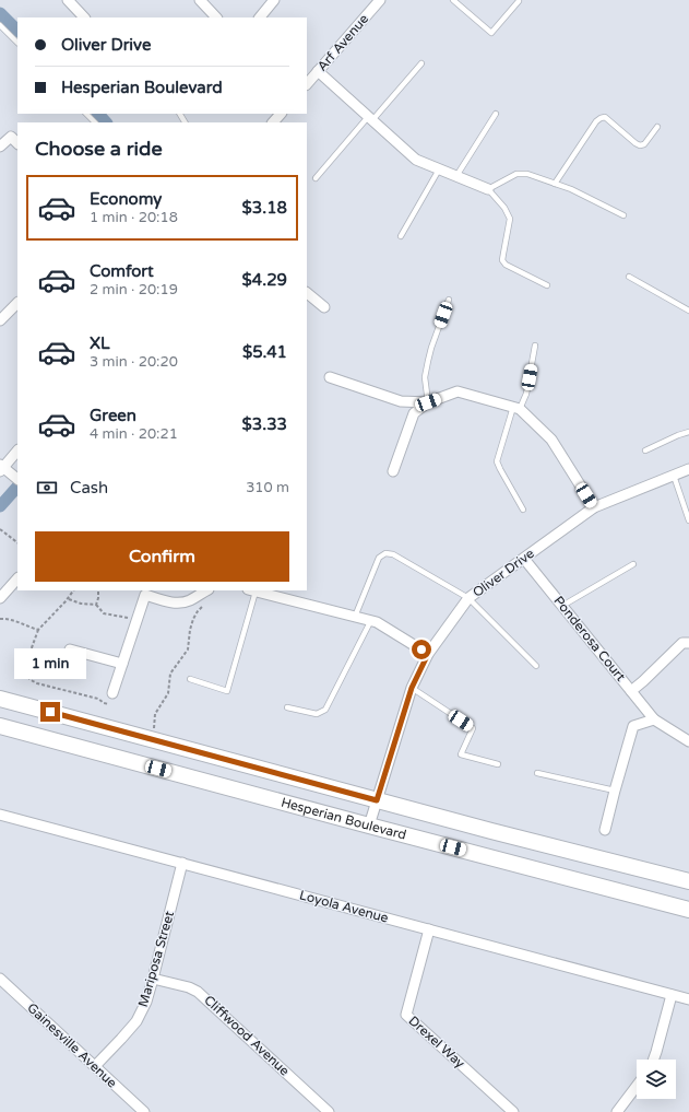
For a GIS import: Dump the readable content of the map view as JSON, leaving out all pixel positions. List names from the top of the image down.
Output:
{
  "streets": {
    "main road": ["Hesperian Boulevard"],
    "street": [
      "Arf Avenue",
      "Oliver Drive",
      "Ponderosa Court",
      "Loyola Avenue",
      "Mariposa Street",
      "Cliffwood Avenue",
      "Drexel Way",
      "Gainesville Avenue"
    ]
  },
  "crossings": [
    ["Oliver Drive", "Ponderosa Court"],
    ["Oliver Drive", "Hesperian Boulevard"],
    ["Loyola Avenue", "Mariposa Street"],
    ["Loyola Avenue", "Drexel Way"],
    ["Mariposa Street", "Cliffwood Avenue"],
    ["Mariposa Street", "Gainesville Avenue"]
  ],
  "page": {
    "banner": ["Oliver Drive", "Hesperian Boulevard"],
    "heading": "Choose a ride",
    "list": [
      {
        "name": "Economy",
        "note": "1 min · 20:18",
        "value": "$3.18"
      },
      {
        "name": "Comfort",
        "note": "2 min · 20:19",
        "value": "$4.29"
      },
      {
        "name": "XL",
        "note": "3 min · 20:20",
        "value": "$5.41"
      },
      {
        "name": "Green",
        "note": "4 min · 20:21",
        "value": "$3.33"
      }
    ],
    "pay": ["Cash", "310 m"],
    "buttons": "Confirm",
    "bubble": "1 min"
  }
}
